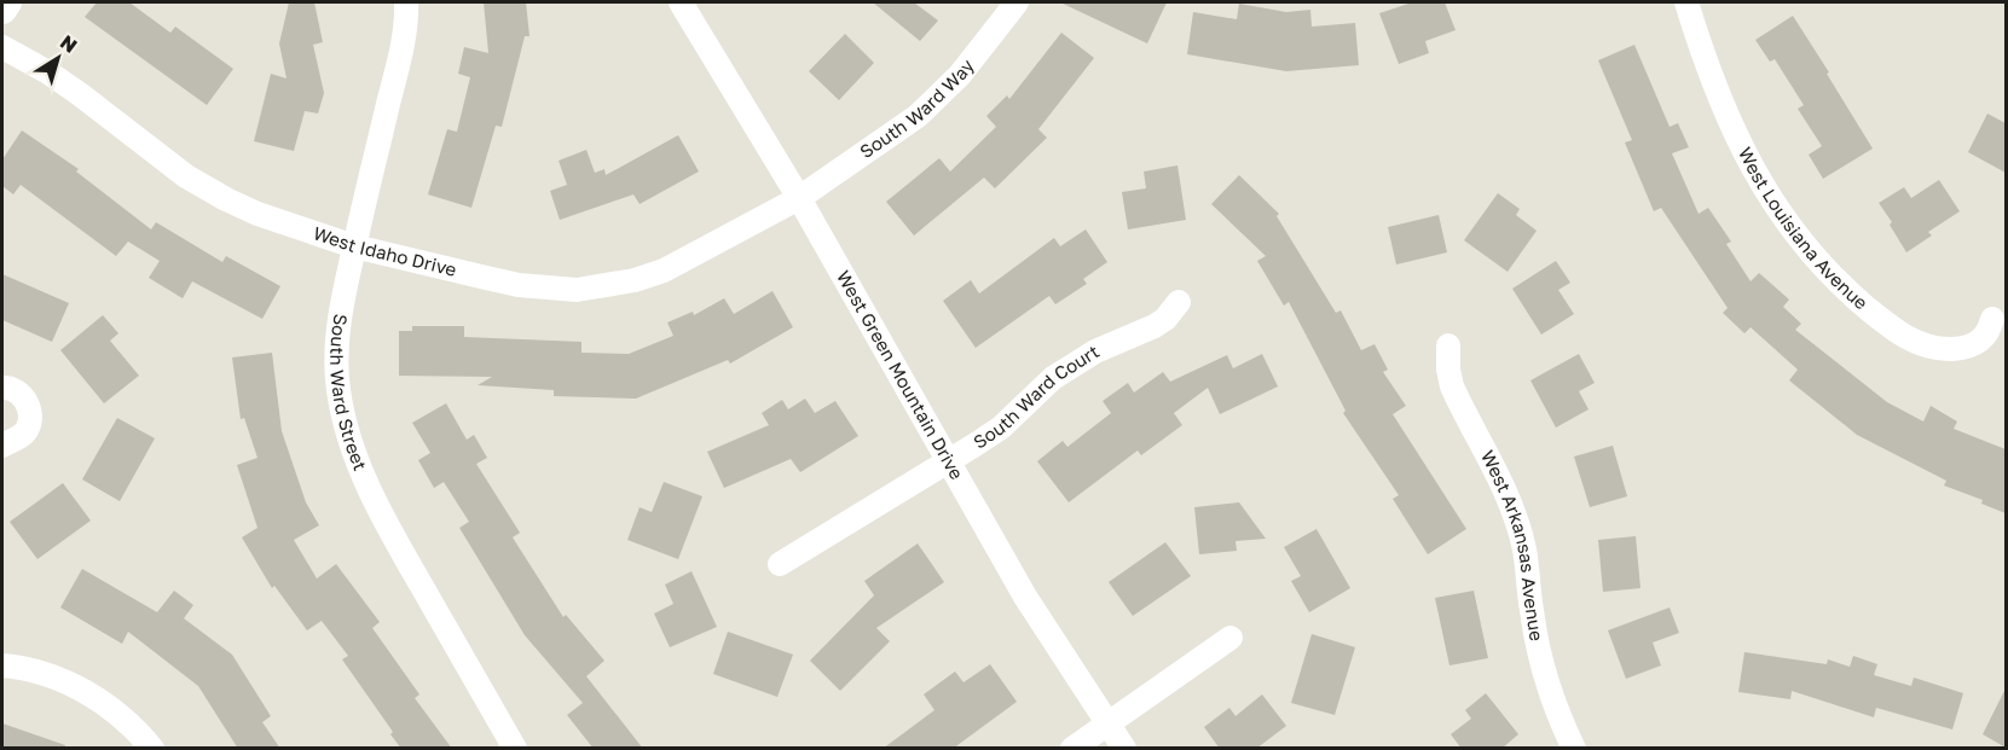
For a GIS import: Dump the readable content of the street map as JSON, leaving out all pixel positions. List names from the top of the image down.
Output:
{
  "streets": {
    "street": [
      "South Ward Way",
      "West Louisiana Avenue",
      "West Idaho Drive",
      "West Green Mountain Drive",
      "South Ward Street",
      "South Ward Court",
      "West Arkansas Avenue"
    ]
  },
  "crossings": [
    ["South Ward Way", "West Idaho Drive"],
    ["South Ward Way", "West Green Mountain Drive"],
    ["West Idaho Drive", "West Green Mountain Drive"],
    ["West Idaho Drive", "South Ward Street"],
    ["West Green Mountain Drive", "South Ward Court"]
  ],
  "north": "top right"
}
